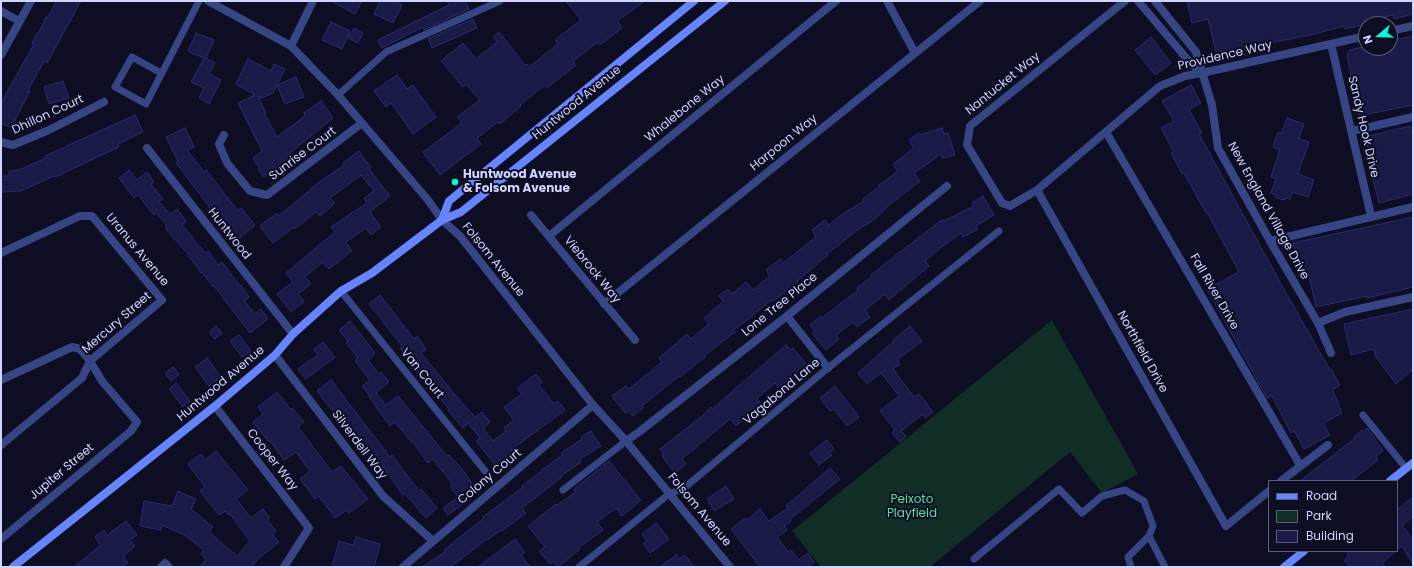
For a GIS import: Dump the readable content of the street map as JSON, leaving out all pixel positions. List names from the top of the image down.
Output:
{
  "streets": {
    "street": [
      "Providence Way",
      "Nantucket Way",
      "Huntwood Avenue",
      "Whalebone Way",
      "Dhillon Court",
      "Sandy Hook Drive",
      "Harpoon Way",
      "Sunrise Court",
      "New England Village Drive",
      "Huntwood",
      "Uranus Avenue",
      "Folsom Avenue",
      "Viebrock Way",
      "Fall River Drive",
      "Lone Tree Place",
      "Mercury Street",
      "Northfield Drive",
      "Silverdell Way",
      "Cooper Way",
      "Jupiter Street",
      "Colony Court"
    ],
    "lane": ["Van Court", "Vagabond Lane"]
  },
  "crossings": [
    ["Providence Way", "Nantucket Way"],
    ["Providence Way", "Sandy Hook Drive"],
    ["Providence Way", "New England Village Drive"],
    ["Providence Way", "Fall River Drive"],
    ["Providence Way", "Northfield Drive"],
    ["Huntwood Avenue", "Huntwood"],
    ["Huntwood Avenue", "Folsom Avenue"],
    ["Huntwood Avenue", "Van Court"],
    ["Huntwood Avenue", "Silverdell Way"],
    ["Huntwood Avenue", "Cooper Way"],
    ["Whalebone Way", "Viebrock Way"],
    ["Harpoon Way", "Viebrock Way"],
    ["Sunrise Court", "Folsom Avenue"],
    ["Uranus Avenue", "Mercury Street"],
    ["Folsom Avenue", "Lone Tree Place"],
    ["Folsom Avenue", "Vagabond Lane"],
    ["Folsom Avenue", "Colony Court"],
    ["Mercury Street", "Jupiter Street"],
    ["Silverdell Way", "Colony Court"]
  ],
  "parks": ["Peixoto Playfield"],
  "places": ["Huntwood Avenue & Folsom Avenue"],
  "legend": ["Road", "Park", "Building"],
  "north": "left"
}
